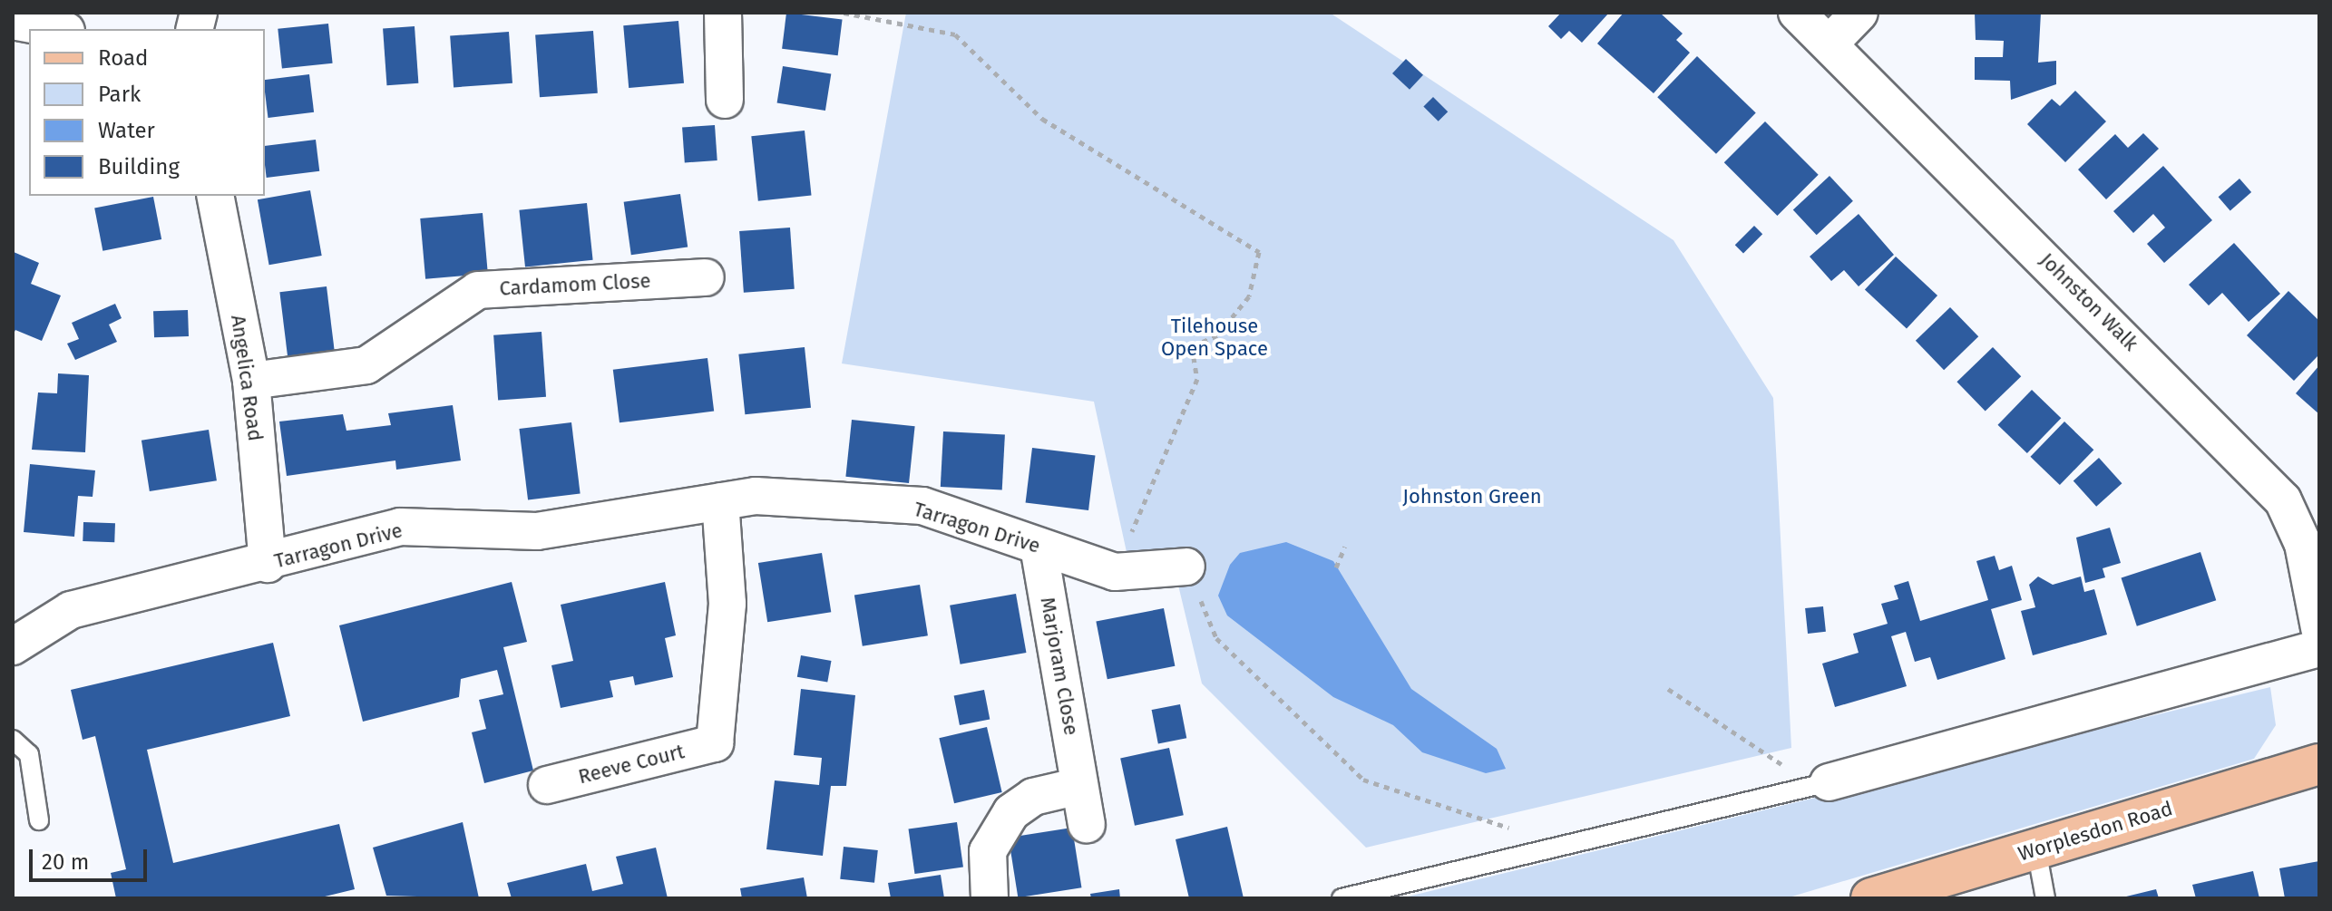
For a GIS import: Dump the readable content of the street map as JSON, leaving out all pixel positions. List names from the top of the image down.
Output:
{
  "streets": {
    "main road": ["Worplesdon Road"],
    "street": [
      "Cardamom Close",
      "Johnston Walk",
      "Angelica Road",
      "Tarragon Drive",
      "Marjoram Close",
      "Reeve Court"
    ]
  },
  "crossings": [
    ["Cardamom Close", "Angelica Road"],
    ["Angelica Road", "Tarragon Drive"],
    ["Tarragon Drive", "Marjoram Close"],
    ["Tarragon Drive", "Reeve Court"]
  ],
  "parks": ["Tilehouse Open Space", "Johnston Green"],
  "legend": [
    "Road",
    "Park",
    "Water",
    "Building"
  ],
  "scale_bar": "20 m"
}
